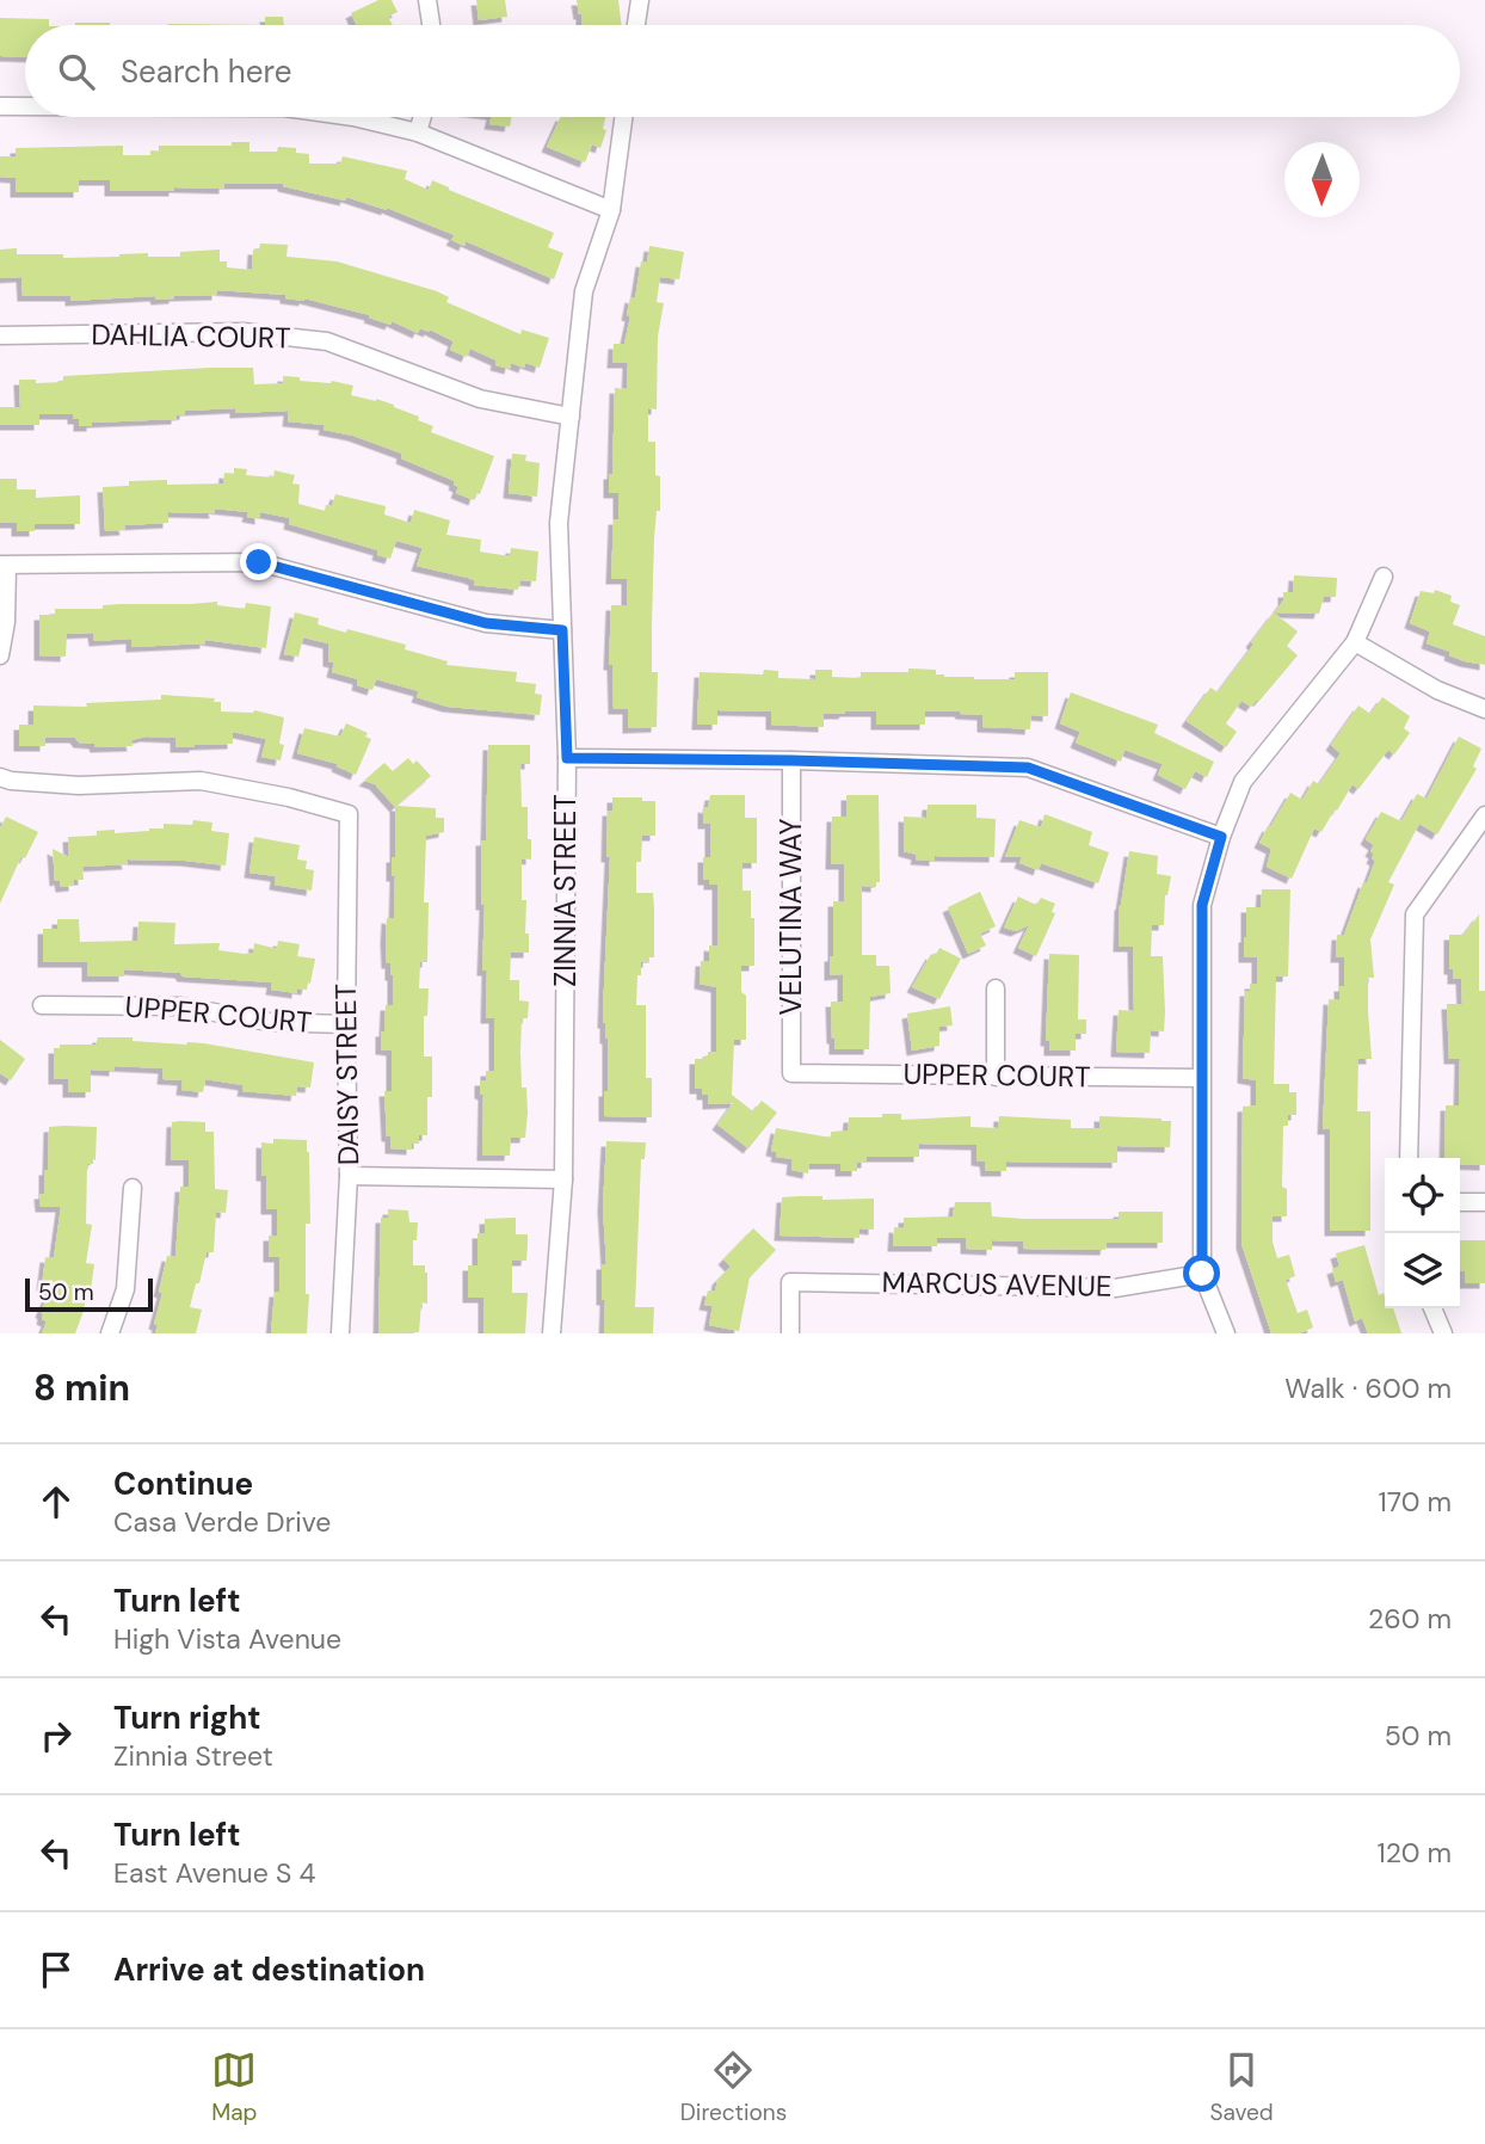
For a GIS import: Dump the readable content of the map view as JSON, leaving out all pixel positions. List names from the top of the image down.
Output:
{
  "streets": {
    "street": [
      "DAHLIA COURT",
      "ZINNIA STREET",
      "VELUTINA WAY",
      "UPPER COURT",
      "DAISY STREET",
      "MARCUS AVENUE"
    ]
  },
  "crossings": [
    ["DAHLIA COURT", "ZINNIA STREET"],
    ["VELUTINA WAY", "UPPER COURT"],
    ["UPPER COURT", "DAISY STREET"]
  ],
  "scale_bar": "50 m",
  "north": "bottom",
  "page": {
    "search": "Search here",
    "scale": "50 m",
    "heading": ["8 min", "Walk · 600 m"],
    "list": [
      ["Continue", "Casa Verde Drive", "170 m"],
      ["Turn left", "High Vista Avenue", "260 m"],
      ["Turn right", "Zinnia Street", "50 m"],
      ["Turn left", "East Avenue S 4", "120 m"],
      "Arrive at destination"
    ],
    "nav": ["Map", "Directions", "Saved"]
  }
}
